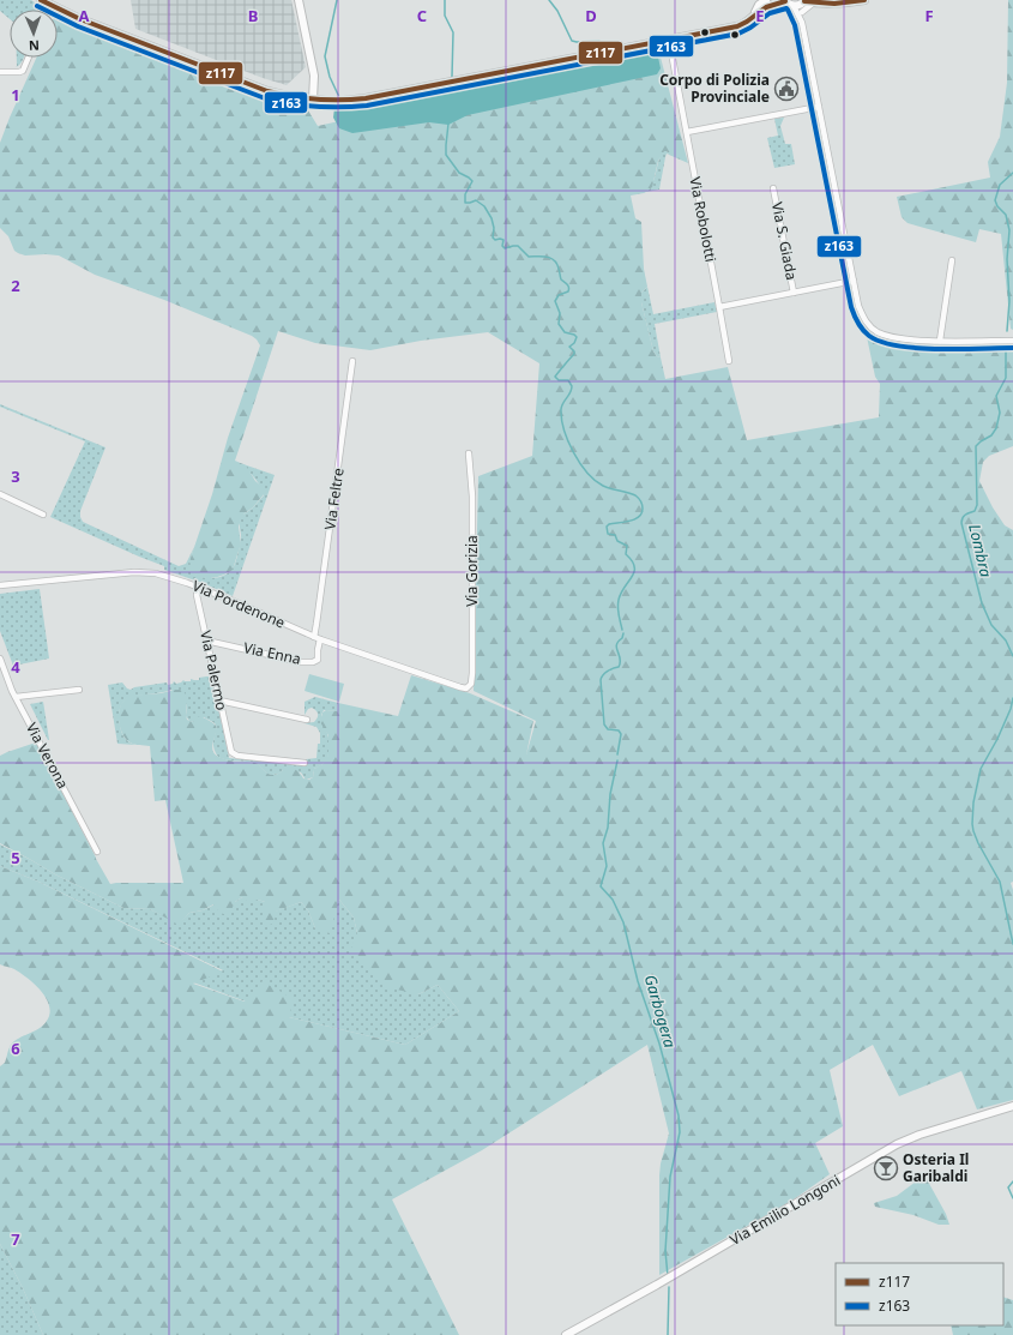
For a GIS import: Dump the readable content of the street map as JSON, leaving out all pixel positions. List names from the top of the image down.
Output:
{
  "streets": {
    "street": [
      "Via Robolotti",
      "Via S. Giada",
      "Via Feltre",
      "Via Gorizia",
      "Via Pordenone",
      "Via Enna",
      "Via Palermo",
      "Via Verona",
      "Via Emilio Longoni"
    ]
  },
  "crossings": [
    ["Via Feltre", "Via Pordenone"],
    ["Via Gorizia", "Via Pordenone"],
    ["Via Pordenone", "Via Enna"],
    ["Via Pordenone", "Via Palermo"],
    ["Via Enna", "Via Palermo"]
  ],
  "water": ["Lombra", "Garbogera"],
  "places": {
    "public building": ["Corpo di Polizia Provinciale"],
    "bar": ["Osteria Il Garibaldi"]
  },
  "lines": ["transit line z117", "transit line z163"],
  "legend": ["z117", "z163"],
  "north": "bottom",
  "grid": {
    "columns": [
      "A",
      "B",
      "C",
      "D",
      "E",
      "F"
    ],
    "rows": [
      "1",
      "2",
      "3",
      "4",
      "5",
      "6",
      "7"
    ]
  }
}
